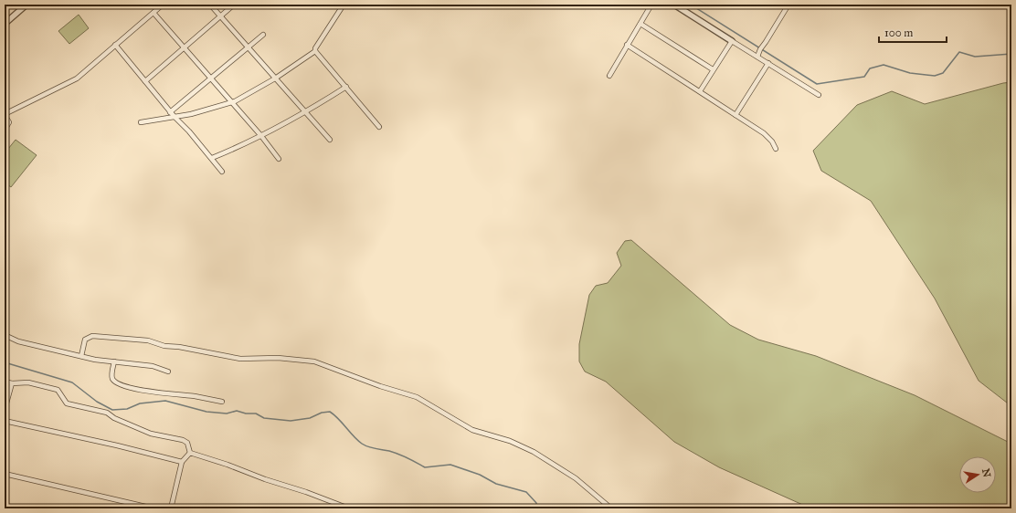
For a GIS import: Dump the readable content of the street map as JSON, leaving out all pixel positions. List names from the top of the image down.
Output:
{
  "scale_bar": "100 m",
  "north": "right"
}
